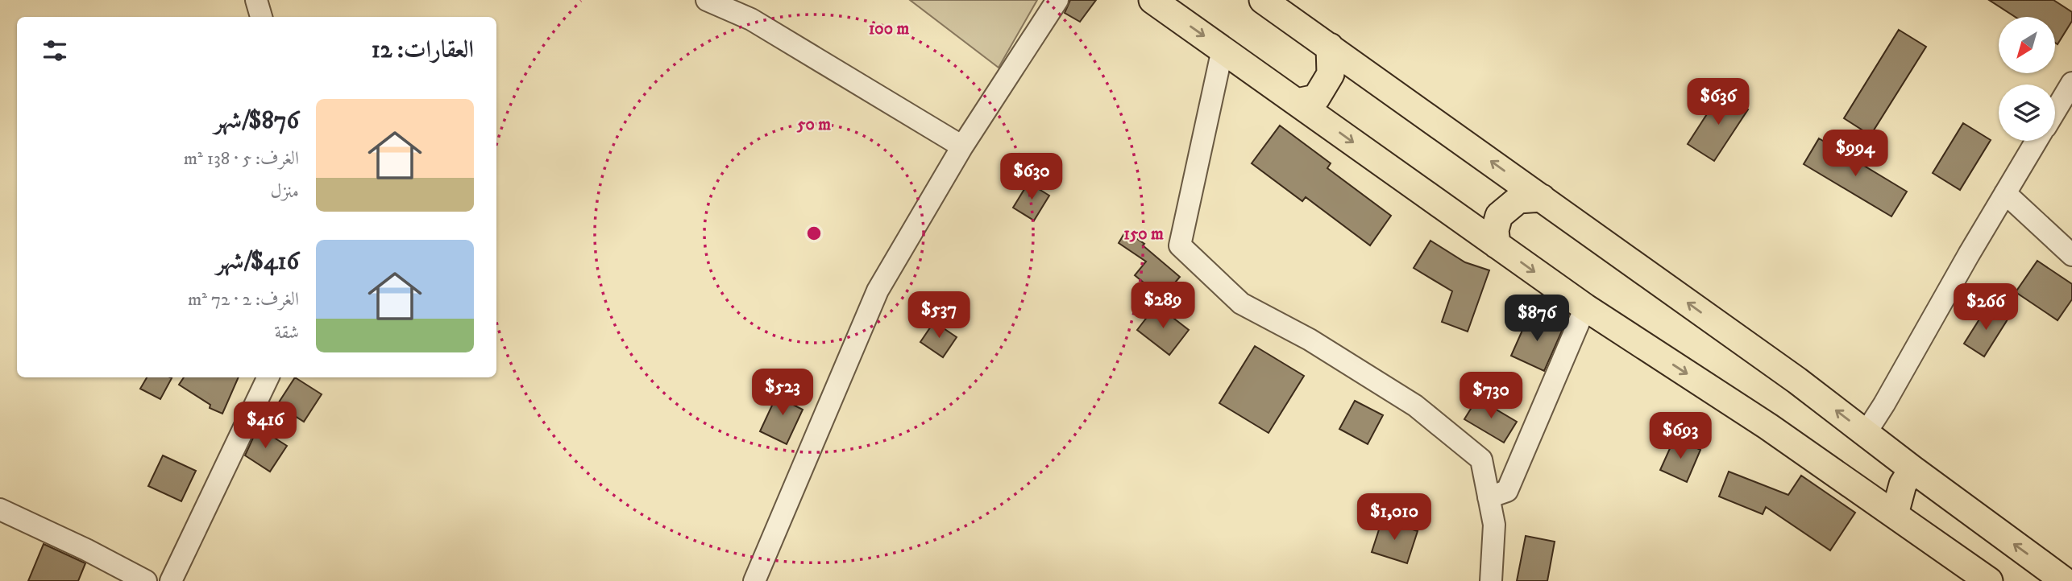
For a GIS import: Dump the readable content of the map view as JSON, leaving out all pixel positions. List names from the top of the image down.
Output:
{
  "north": "bottom left",
  "page": {
    "heading": "العقارات: 12",
    "price": [
      "$636",
      "$994",
      "$630",
      "$289",
      "$266",
      "$537",
      "$876",
      "$523",
      "$730",
      "$416",
      "$693",
      "$1,010"
    ],
    "list": [
      {
        "name": "$876/شهر",
        "note": "الغرف: 5 · 138 m² · منزل"
      },
      {
        "name": "$416/شهر",
        "note": "الغرف: 2 · 72 m² · شقة"
      }
    ]
  },
  "rings": ["100 m", "50 m", "150 m"]
}
